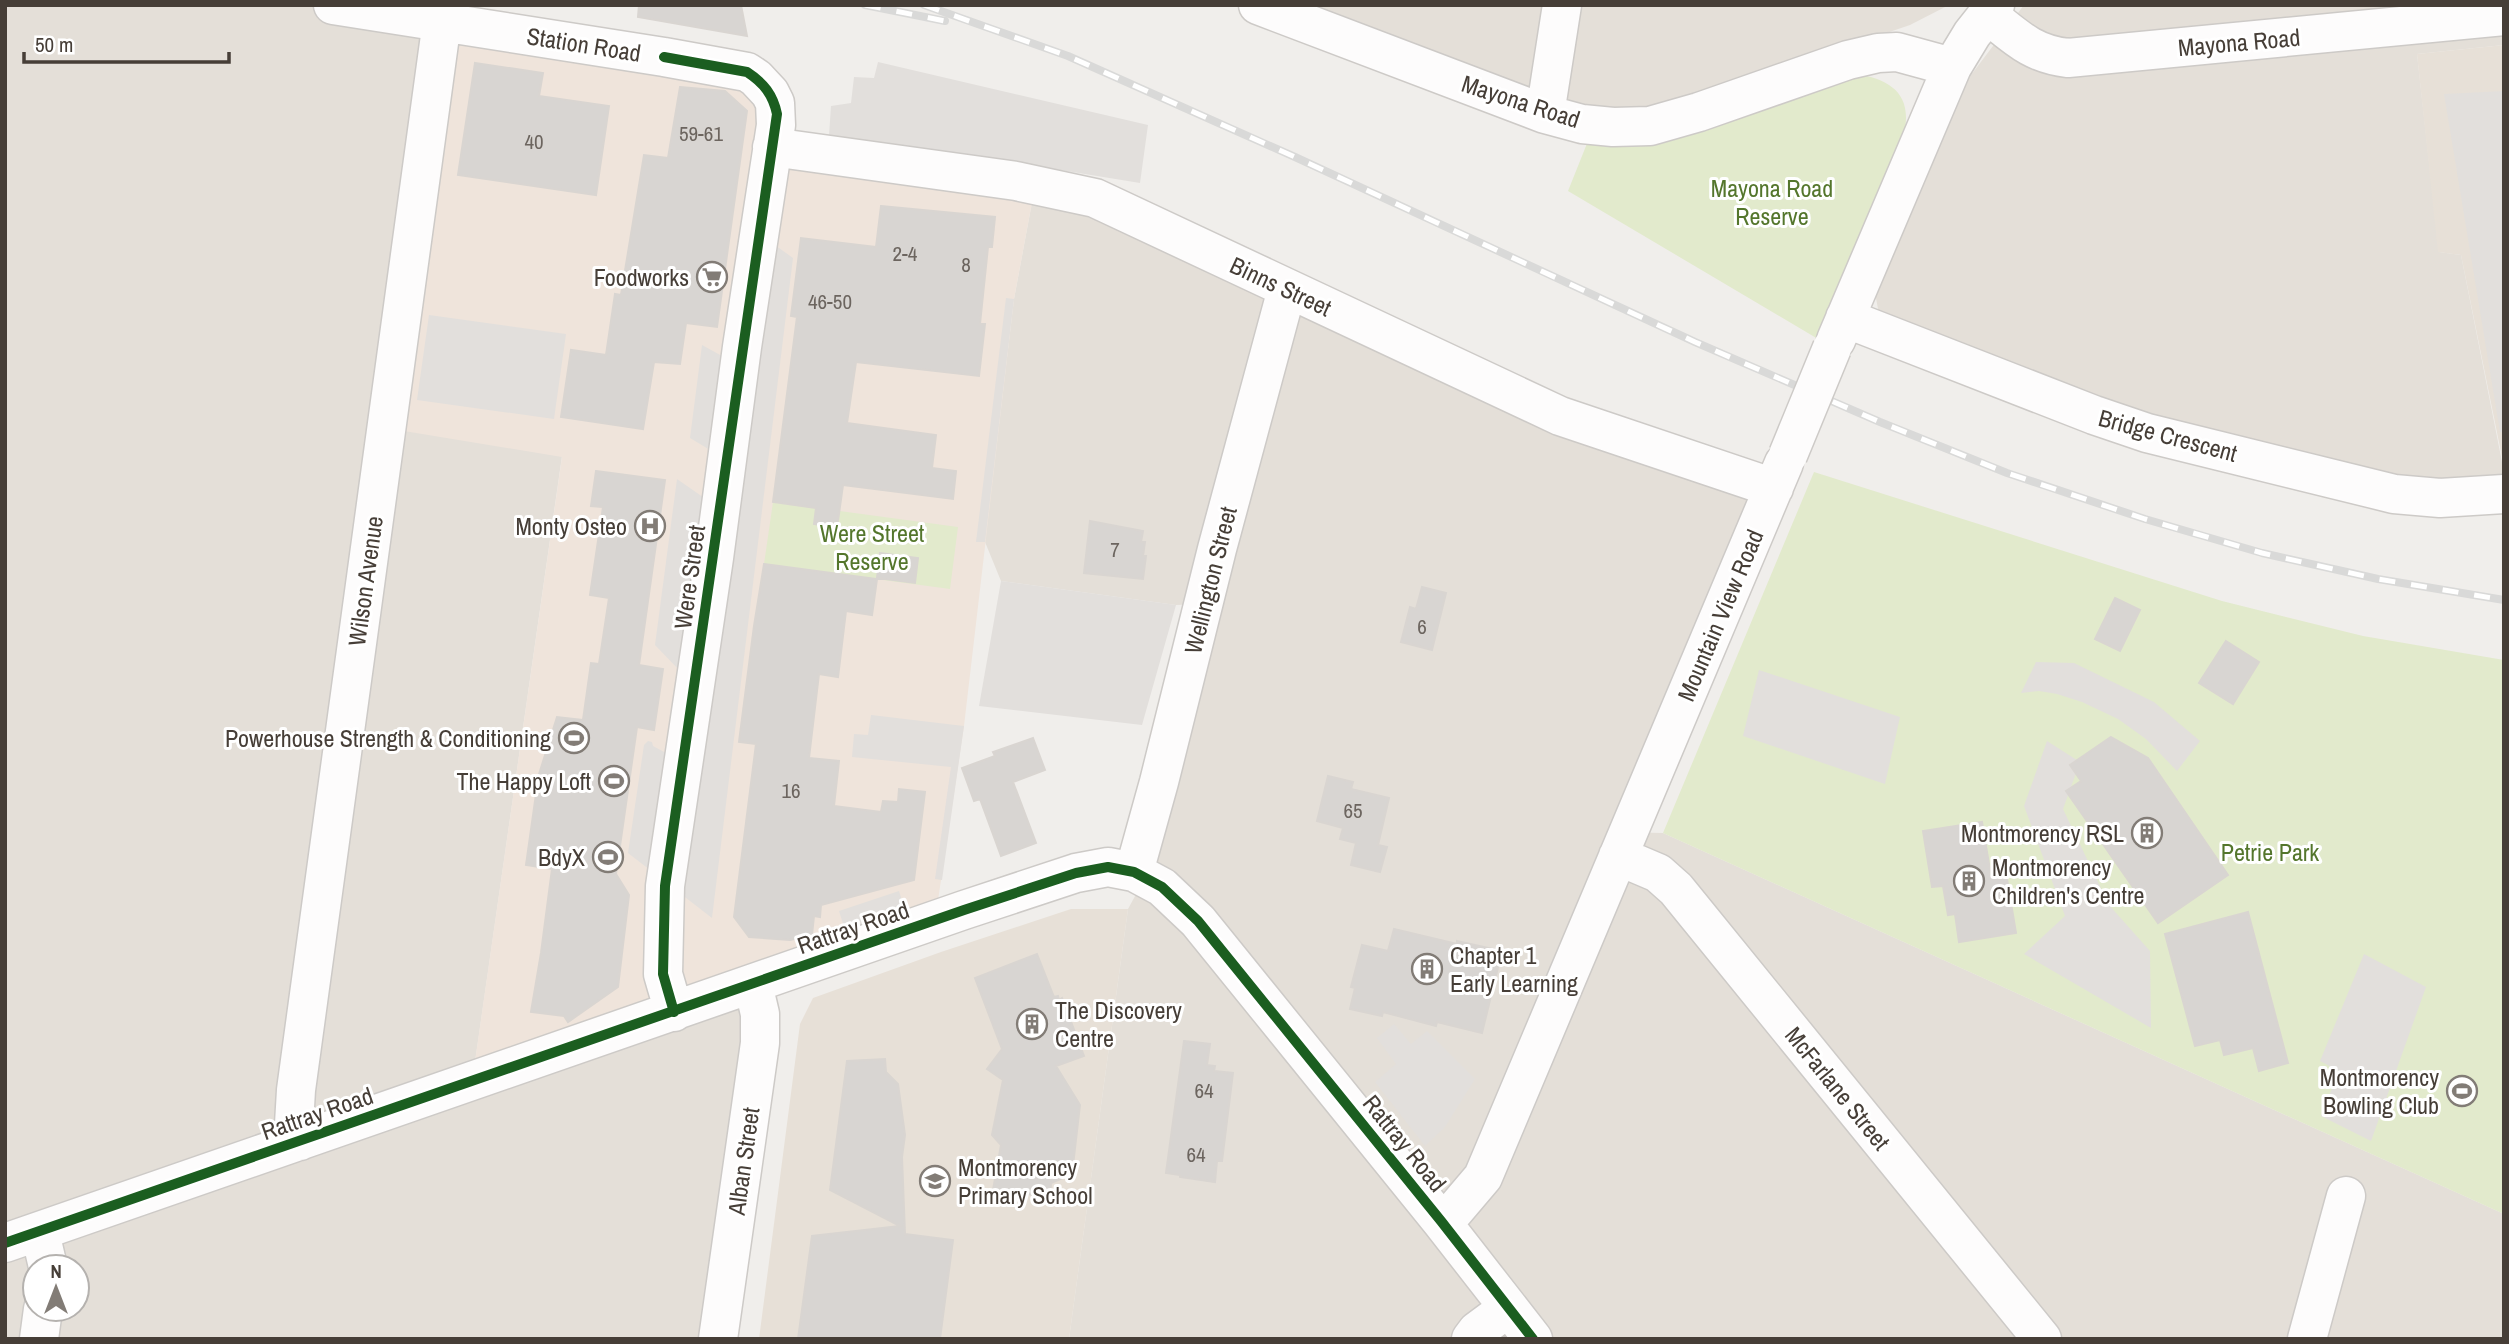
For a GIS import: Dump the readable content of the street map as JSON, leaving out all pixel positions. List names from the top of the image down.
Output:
{
  "streets": {
    "street": [
      "Mayona Road",
      "Station Road",
      "Binns Street",
      "Bridge Crescent",
      "Were Street",
      "Wellington Street",
      "Wilson Avenue",
      "Mountain View Road",
      "Rattray Road",
      "McFarlane Street",
      "Alban Street"
    ]
  },
  "crossings": [
    ["Mayona Road", "Mountain View Road"],
    ["Station Road", "Binns Street"],
    ["Station Road", "Were Street"],
    ["Station Road", "Wilson Avenue"],
    ["Binns Street", "Were Street"],
    ["Binns Street", "Wellington Street"],
    ["Binns Street", "Mountain View Road"],
    ["Bridge Crescent", "Mountain View Road"],
    ["Were Street", "Rattray Road"],
    ["Wellington Street", "Rattray Road"],
    ["Wilson Avenue", "Rattray Road"],
    ["Mountain View Road", "Rattray Road"],
    ["Mountain View Road", "McFarlane Street"],
    ["Rattray Road", "Alban Street"]
  ],
  "parks": ["Mayona Road Reserve", "Were Street Reserve", "Petrie Park"],
  "places": {
    "supermarket": ["Foodworks"],
    "hospital": ["Monty Osteo"],
    "sports": [
      "Powerhouse Strength & Conditioning",
      "The Happy Loft",
      "BdyX",
      "Montmorency Bowling Club"
    ],
    "building": [
      "Montmorency RSL",
      "Montmorency Children's Centre",
      "Chapter 1 Early Learning",
      "The Discovery Centre"
    ],
    "school or university": ["Montmorency Primary School"]
  },
  "house_numbers": [
    "59-61",
    "40",
    "2-4",
    "8",
    "46-50",
    "7",
    "6",
    "16",
    "65",
    "64",
    "64"
  ],
  "scale_bar": "50 m",
  "north": "top"
}
